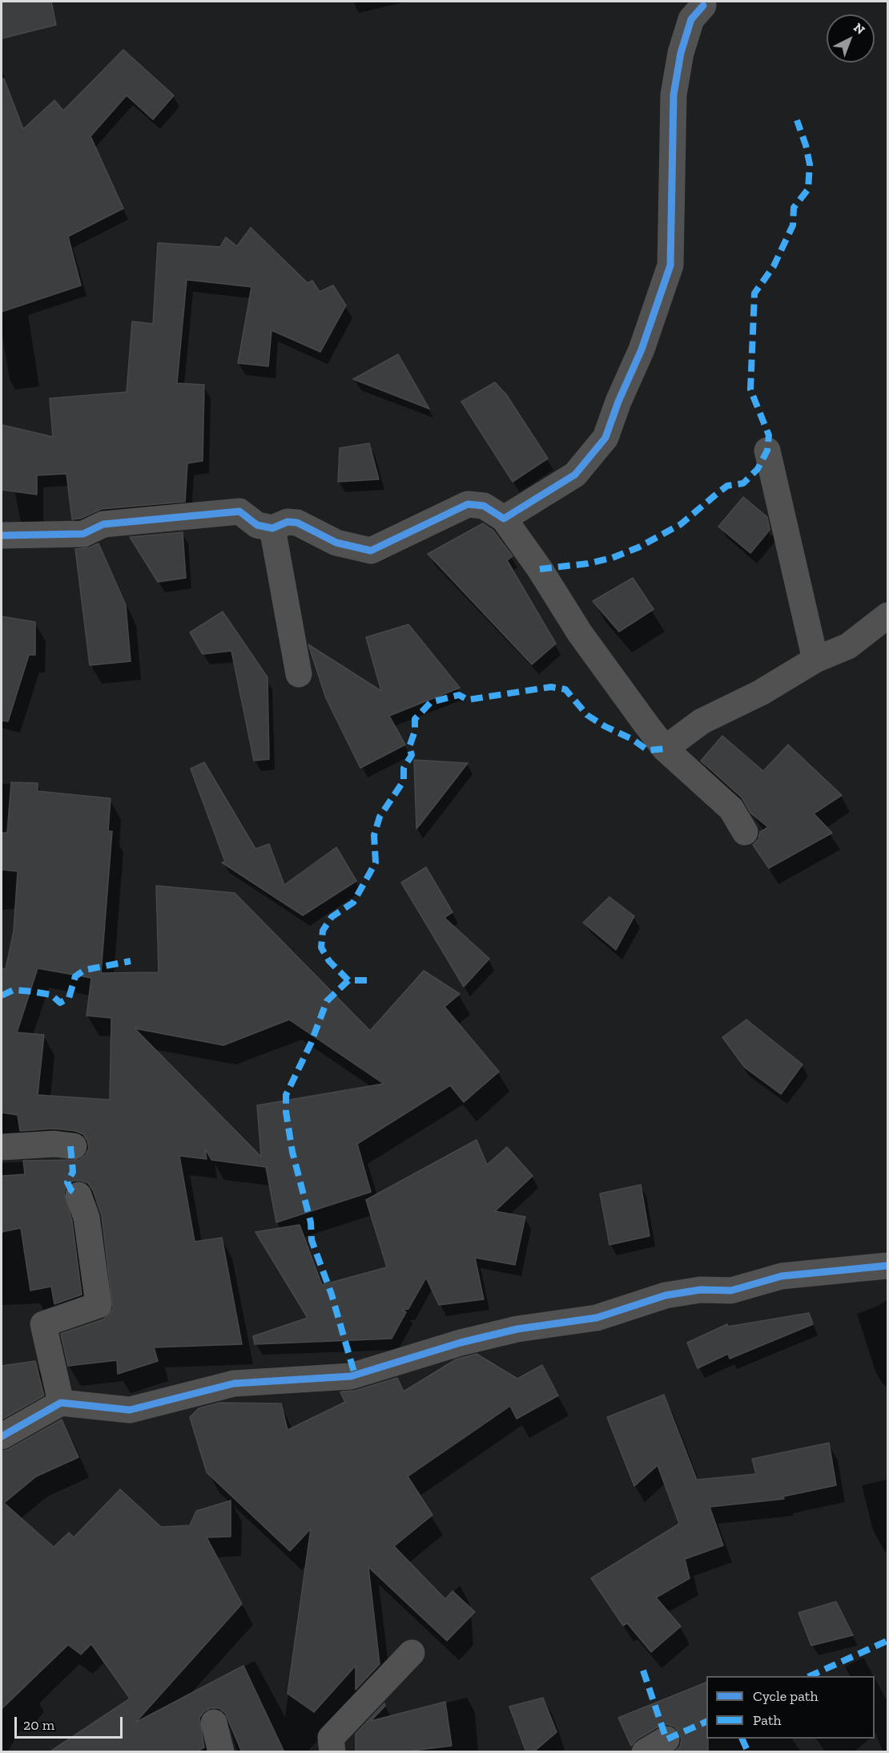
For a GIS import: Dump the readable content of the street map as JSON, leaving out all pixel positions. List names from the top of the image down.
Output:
{
  "legend": ["Cycle path", "Path"],
  "scale_bar": "20 m",
  "north": "top right"
}
